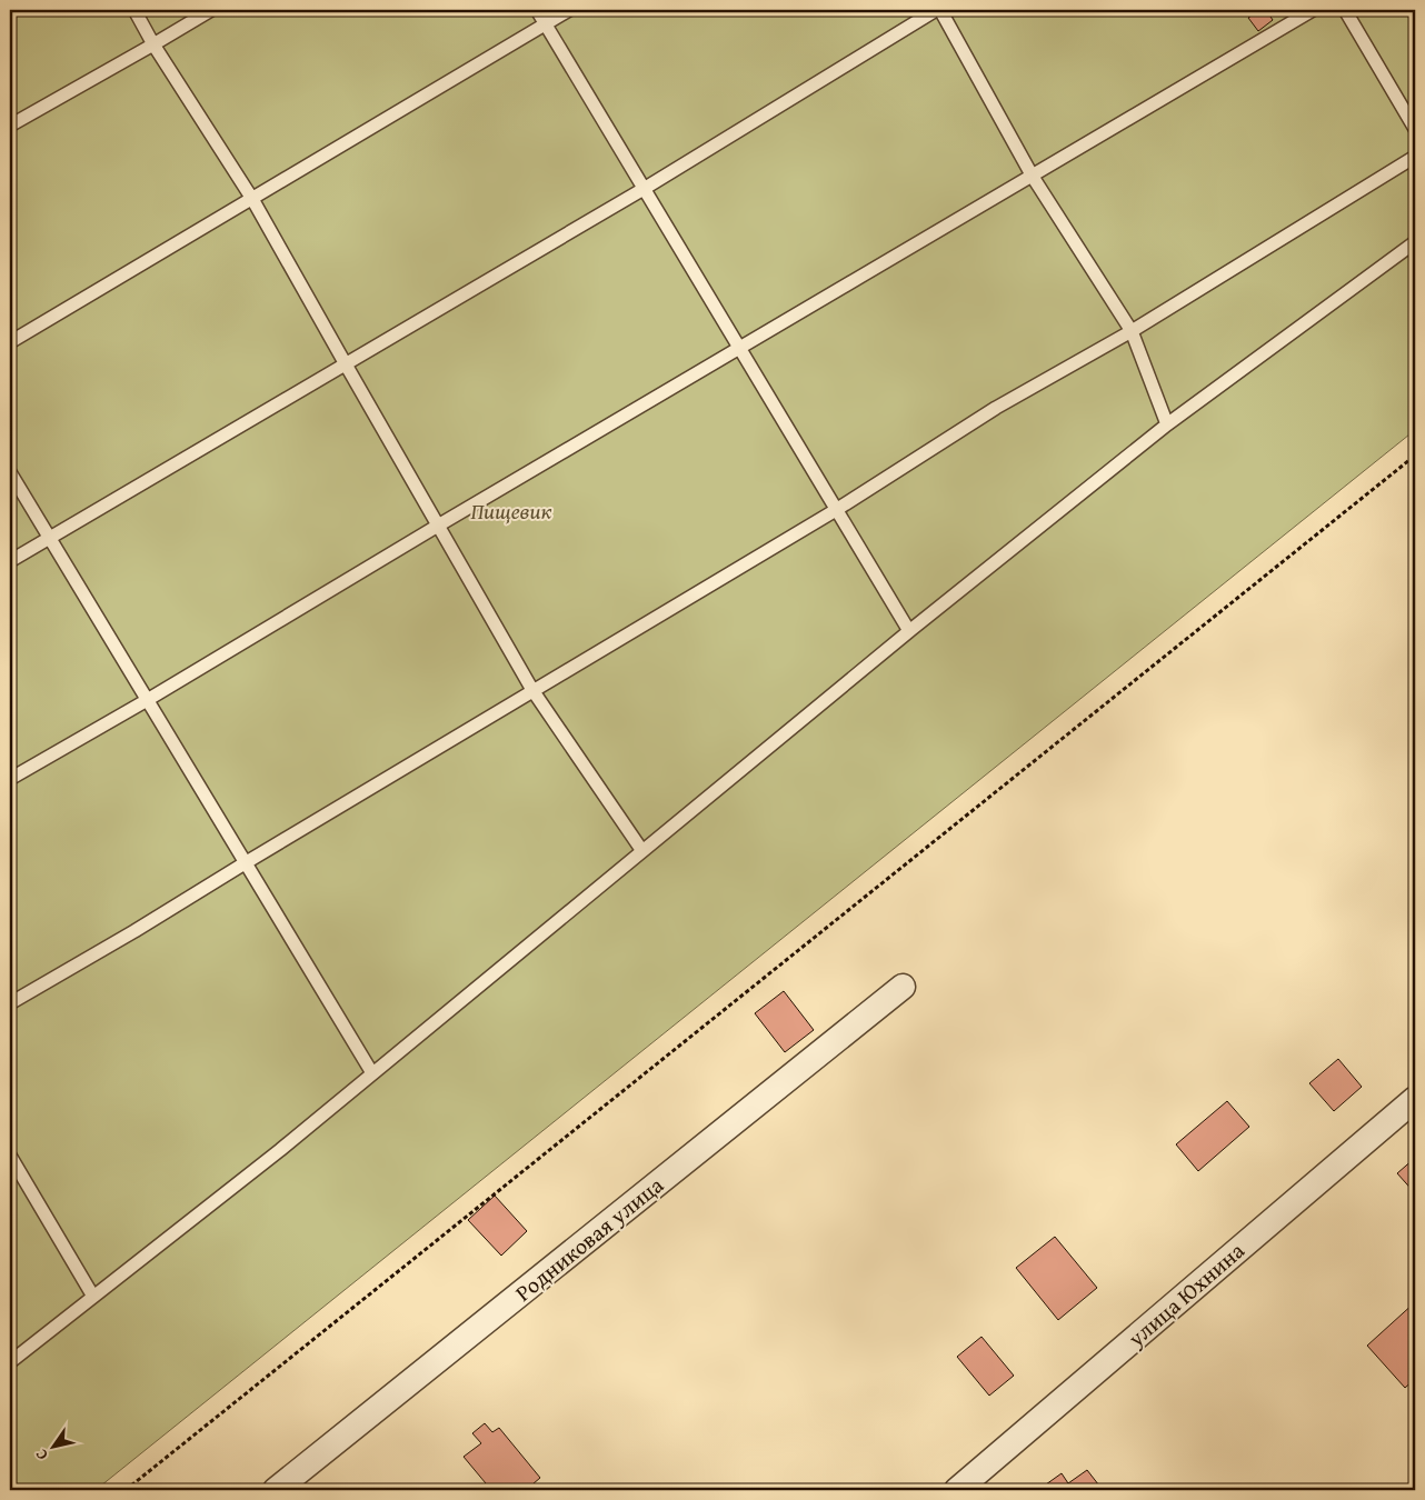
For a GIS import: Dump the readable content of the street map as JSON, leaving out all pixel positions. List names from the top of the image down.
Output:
{
  "streets": {
    "street": ["Родниковая улица", "улица Юхнина"]
  },
  "parks": ["Пищевик"],
  "north": "bottom left"
}
